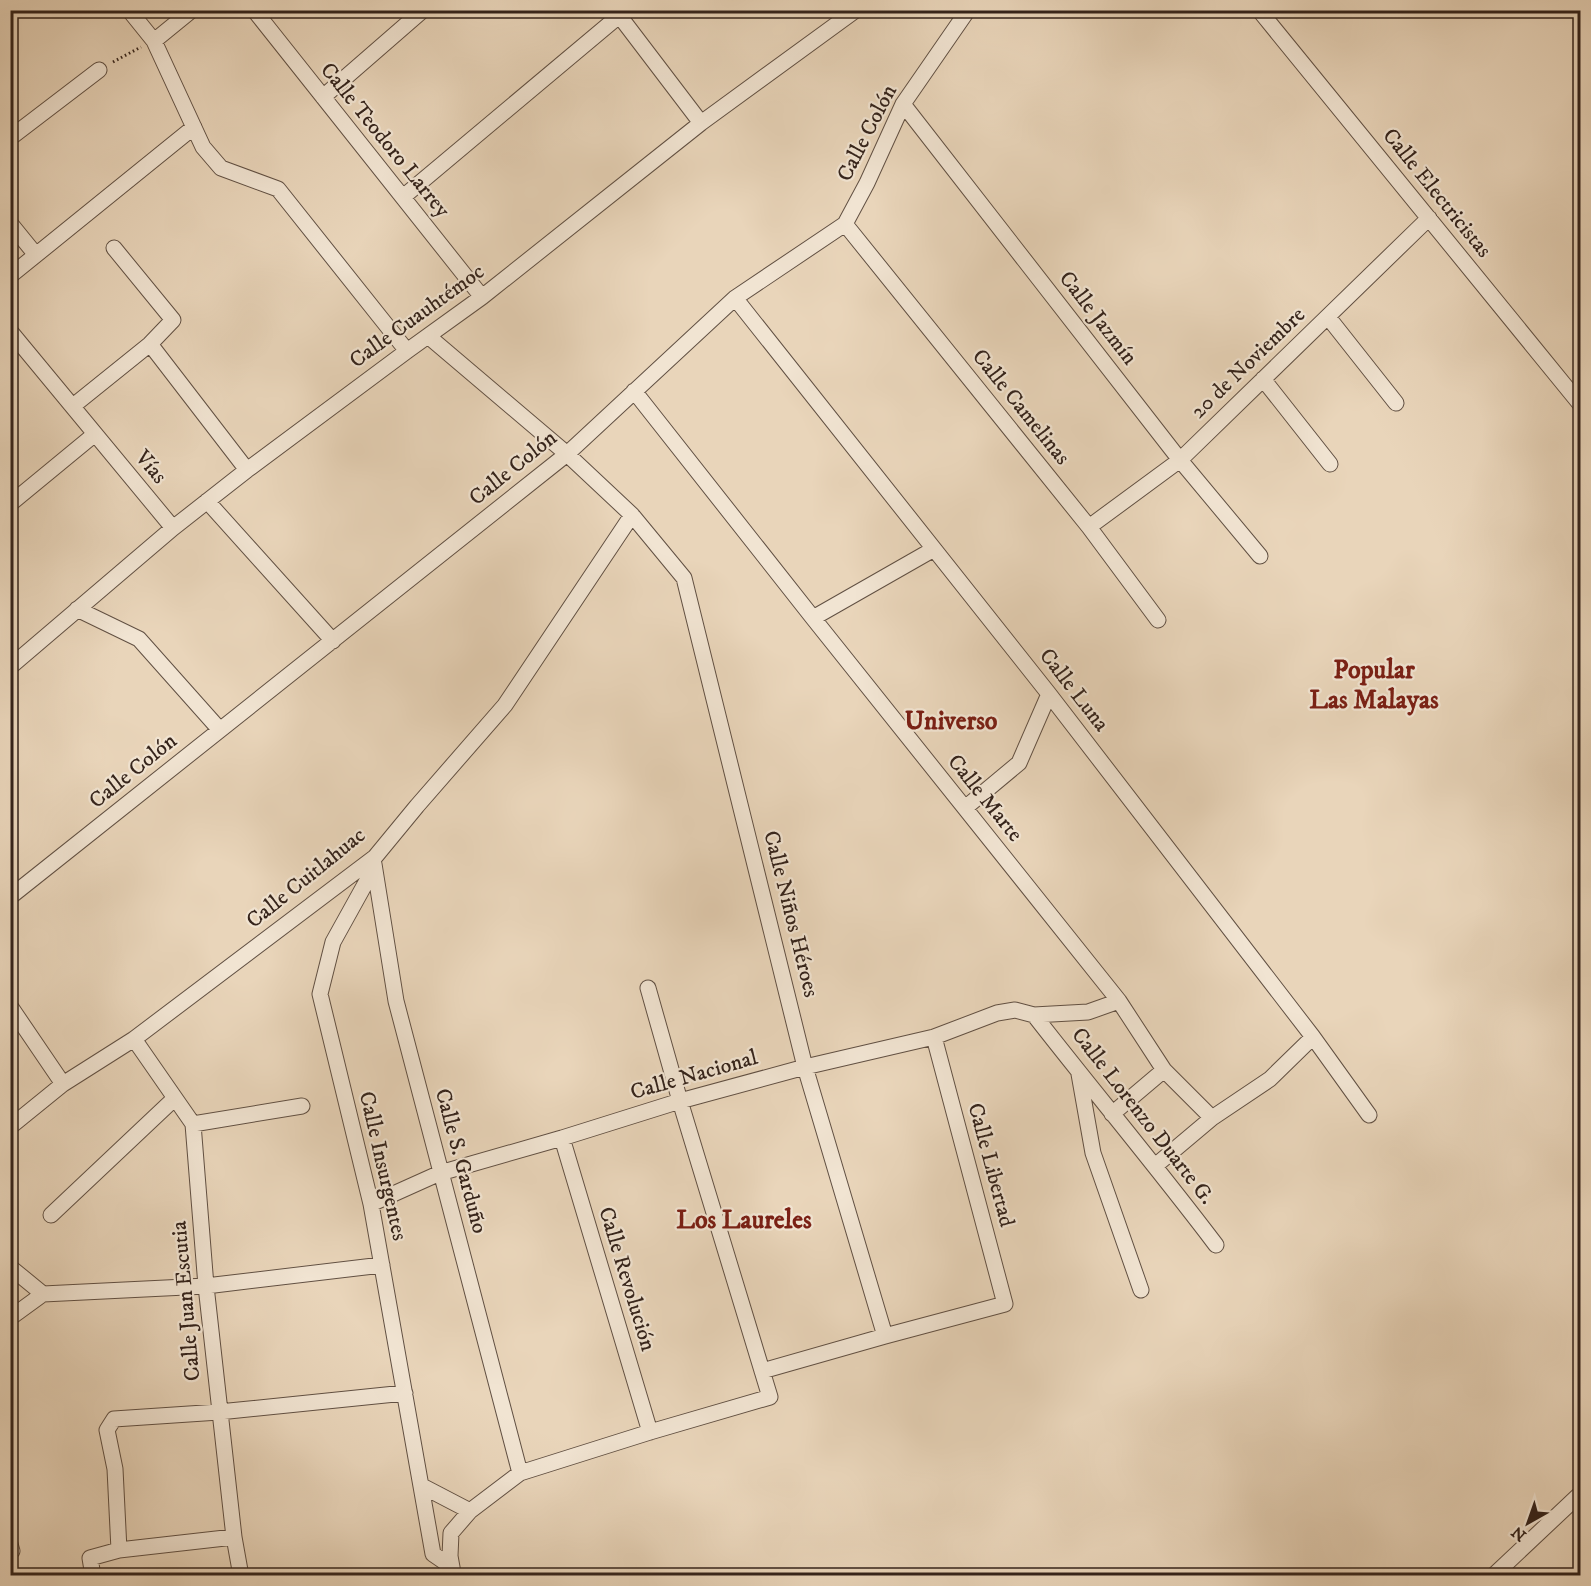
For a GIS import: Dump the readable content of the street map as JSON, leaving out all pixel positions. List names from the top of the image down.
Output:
{
  "streets": {
    "street": [
      "Calle Colón",
      "Calle Teodoro Larrey",
      "Calle Electricistas",
      "Calle Cuauhtémoc",
      "Calle Jazmín",
      "20 de Noviembre",
      "Calle Camelinas",
      "Vías",
      "Calle Luna",
      "Calle Marte",
      "Calle Cuitlahuac",
      "Calle Niños Héroes",
      "Calle Nacional",
      "Calle Lorenzo Duarte G.",
      "Calle S. Garduño",
      "Calle Libertad",
      "Calle Insurgentes",
      "Calle Revolución",
      "Calle Juan Escutia"
    ]
  },
  "crossings": [
    ["Calle Colón", "Calle Jazmín"],
    ["Calle Colón", "Calle Camelinas"],
    ["Calle Colón", "Calle Luna"],
    ["Calle Colón", "Calle Marte"],
    ["Calle Teodoro Larrey", "Calle Cuauhtémoc"],
    ["Calle Electricistas", "20 de Noviembre"],
    ["Calle Cuauhtémoc", "Vías"],
    ["Calle Jazmín", "20 de Noviembre"],
    ["20 de Noviembre", "Calle Camelinas"],
    ["Calle Marte", "Calle Nacional"],
    ["Calle Cuitlahuac", "Calle Niños Héroes"],
    ["Calle Cuitlahuac", "Calle S. Garduño"],
    ["Calle Cuitlahuac", "Calle Insurgentes"],
    ["Calle Niños Héroes", "Calle Nacional"],
    ["Calle Niños Héroes", "Calle Libertad"],
    ["Calle Nacional", "Calle Lorenzo Duarte G."],
    ["Calle Nacional", "Calle S. Garduño"],
    ["Calle Nacional", "Calle Libertad"],
    ["Calle Nacional", "Calle Insurgentes"],
    ["Calle Nacional", "Calle Revolución"],
    ["Calle S. Garduño", "Calle Insurgentes"]
  ],
  "districts": ["Popular Las Malayas", "Universo", "Los Laureles"],
  "north": "bottom left"
}
